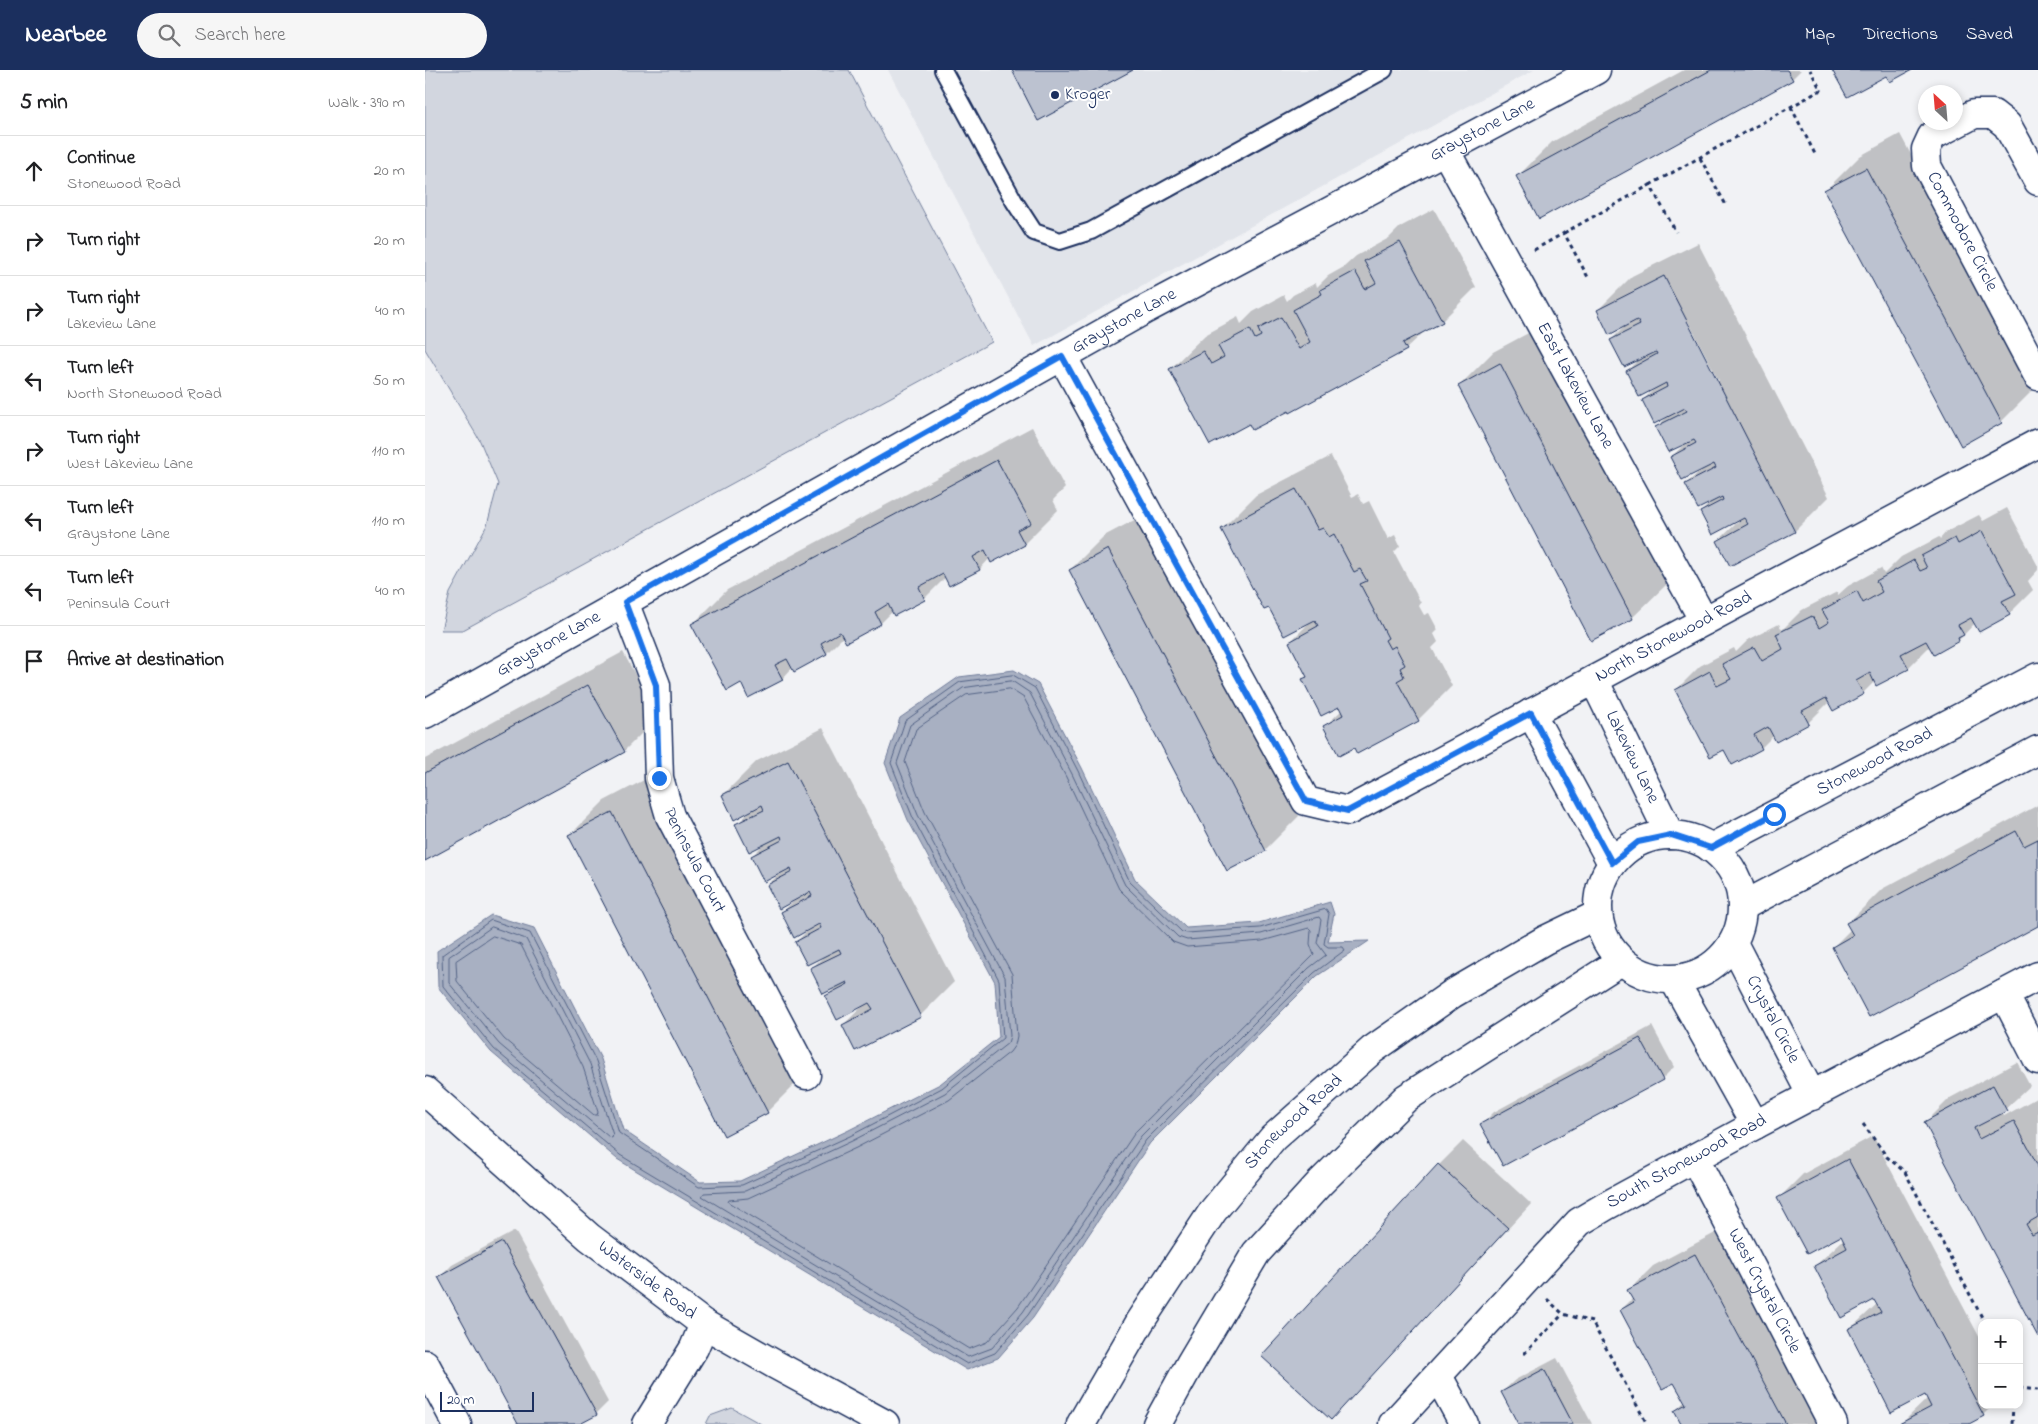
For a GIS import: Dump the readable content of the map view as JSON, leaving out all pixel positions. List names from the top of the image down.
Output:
{
  "streets": {
    "street": [
      "Graystone Lane",
      "Commodore Circle",
      "East Lakeview Lane",
      "North Stonewood Road",
      "Lakeview Lane",
      "Stonewood Road",
      "Peninsula Court",
      "Crystal Circle",
      "South Stonewood Road",
      "Waterside Road",
      "West Crystal Circle"
    ]
  },
  "crossings": [
    ["Graystone Lane", "East Lakeview Lane"],
    ["Graystone Lane", "North Stonewood Road"],
    ["Graystone Lane", "Peninsula Court"],
    ["East Lakeview Lane", "North Stonewood Road"],
    ["North Stonewood Road", "Lakeview Lane"],
    ["Lakeview Lane", "Stonewood Road"],
    ["Lakeview Lane", "Crystal Circle"],
    ["Stonewood Road", "Crystal Circle"],
    ["Crystal Circle", "South Stonewood Road"],
    ["South Stonewood Road", "West Crystal Circle"]
  ],
  "places": ["Kroger"],
  "scale_bar": "20 m",
  "north": "top left",
  "page": {
    "header": "Nearbee",
    "search": "Search here",
    "nav": ["Map", "Directions", "Saved"],
    "heading": ["5 min", "Walk · 390 m"],
    "list": [
      ["Continue", "Stonewood Road", "20 m"],
      ["Turn right", "20 m"],
      ["Turn right", "Lakeview Lane", "40 m"],
      ["Turn left", "North Stonewood Road", "50 m"],
      ["Turn right", "West Lakeview Lane", "110 m"],
      ["Turn left", "Graystone Lane", "110 m"],
      ["Turn left", "Peninsula Court", "40 m"],
      "Arrive at destination"
    ],
    "map_buttons": ["+", "−"],
    "scale": "20 m"
  }
}
